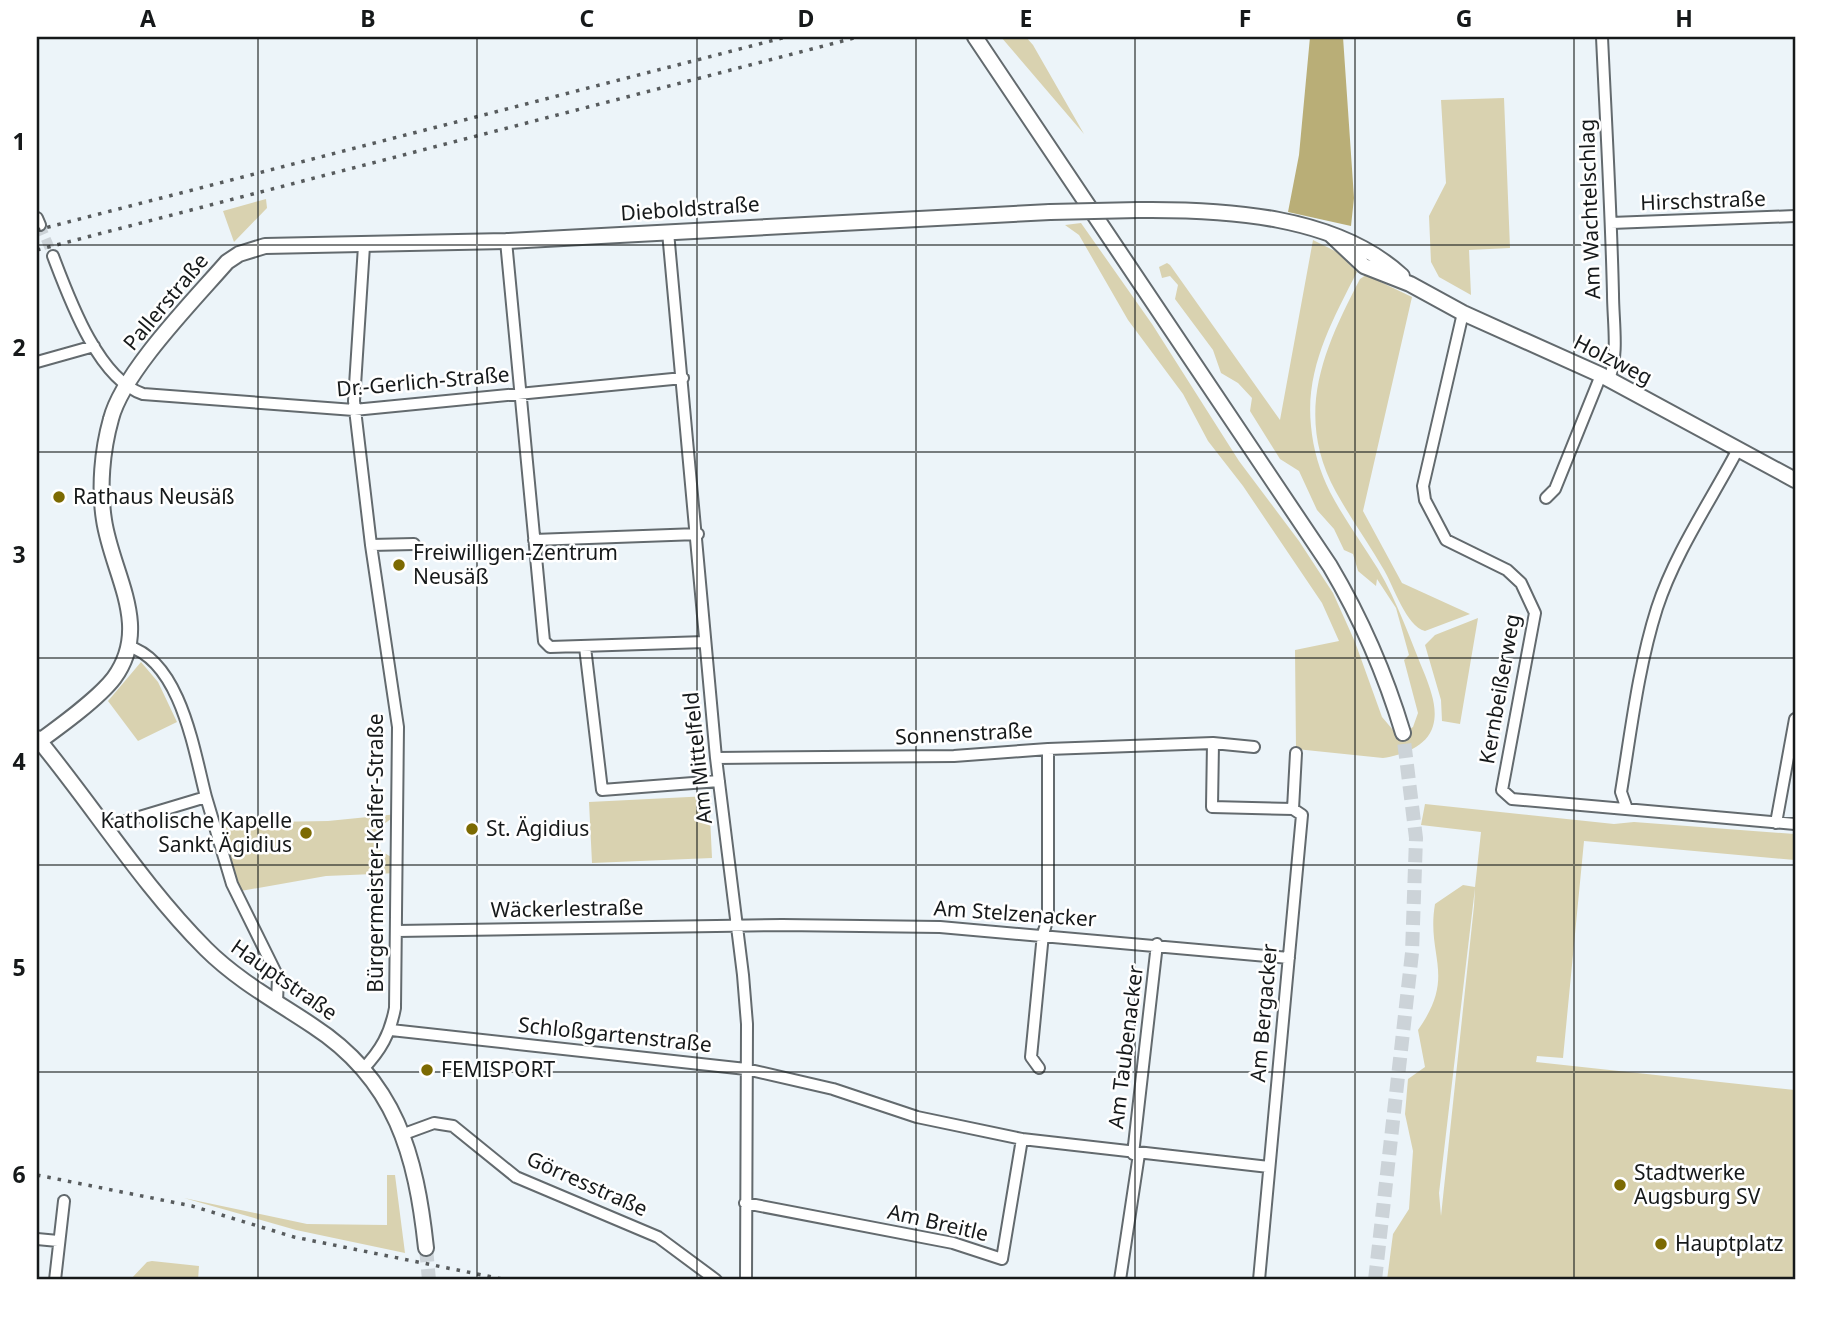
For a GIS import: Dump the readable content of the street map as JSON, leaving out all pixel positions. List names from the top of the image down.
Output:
{
  "streets": {
    "street": [
      "Hirschstraße",
      "Dieboldstraße",
      "Am Wachtelschlag",
      "Pallerstraße",
      "Holzweg",
      "Dr.-Gerlich-Straße",
      "Kernbeißerweg",
      "Sonnenstraße",
      "Am Mittelfeld",
      "Bürgermeister-Kaifer-Straße",
      "Wäckerlestraße",
      "Am Stelzenacker",
      "Hauptstraße",
      "Am Bergacker",
      "Schloßgartenstraße",
      "Am Taubenacker",
      "Görresstraße",
      "Am Breitle"
    ]
  },
  "crossings": [
    ["Hirschstraße", "Am Wachtelschlag"],
    ["Dieboldstraße", "Pallerstraße"],
    ["Dieboldstraße", "Holzweg"],
    ["Dieboldstraße", "Am Mittelfeld"],
    ["Dieboldstraße", "Bürgermeister-Kaifer-Straße"],
    ["Am Wachtelschlag", "Holzweg"],
    ["Pallerstraße", "Dr.-Gerlich-Straße"],
    ["Holzweg", "Kernbeißerweg"],
    ["Dr.-Gerlich-Straße", "Am Mittelfeld"],
    ["Dr.-Gerlich-Straße", "Bürgermeister-Kaifer-Straße"],
    ["Sonnenstraße", "Am Mittelfeld"],
    ["Am Mittelfeld", "Wäckerlestraße"],
    ["Am Mittelfeld", "Am Stelzenacker"],
    ["Am Mittelfeld", "Schloßgartenstraße"],
    ["Am Mittelfeld", "Am Breitle"],
    ["Bürgermeister-Kaifer-Straße", "Wäckerlestraße"],
    ["Bürgermeister-Kaifer-Straße", "Hauptstraße"],
    ["Bürgermeister-Kaifer-Straße", "Schloßgartenstraße"],
    ["Wäckerlestraße", "Am Stelzenacker"],
    ["Am Stelzenacker", "Am Bergacker"],
    ["Am Stelzenacker", "Am Taubenacker"],
    ["Hauptstraße", "Görresstraße"],
    ["Schloßgartenstraße", "Am Breitle"]
  ],
  "places": [
    "Rathaus Neusäß",
    "Freiwilligen-Zentrum Neusäß",
    "St. Ägidius",
    "Katholische Kapelle Sankt Ägidius",
    "FEMISPORT",
    "Stadtwerke Augsburg SV",
    "Hauptplatz"
  ],
  "grid": {
    "columns": [
      "A",
      "B",
      "C",
      "D",
      "E",
      "F",
      "G",
      "H"
    ],
    "rows": [
      "1",
      "2",
      "3",
      "4",
      "5",
      "6"
    ]
  }
}
